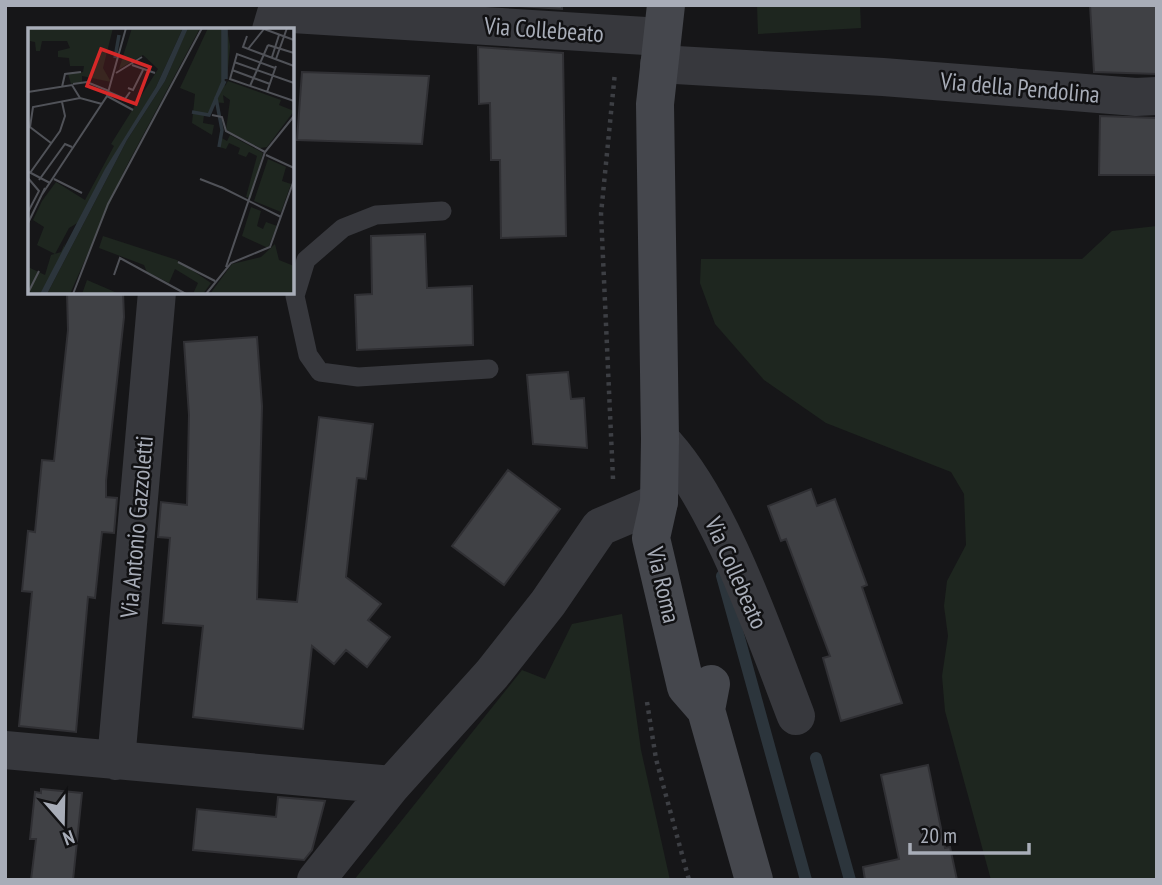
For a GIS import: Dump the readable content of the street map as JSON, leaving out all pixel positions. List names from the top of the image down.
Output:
{
  "streets": {
    "street": [
      "Via Collebeato",
      "Via della Pendolina",
      "Via Antonio Gazzoletti",
      "Via Roma"
    ]
  },
  "crossings": [
    ["Via Collebeato", "Via della Pendolina"]
  ],
  "scale_bar": "20 m",
  "north": "bottom"
}
